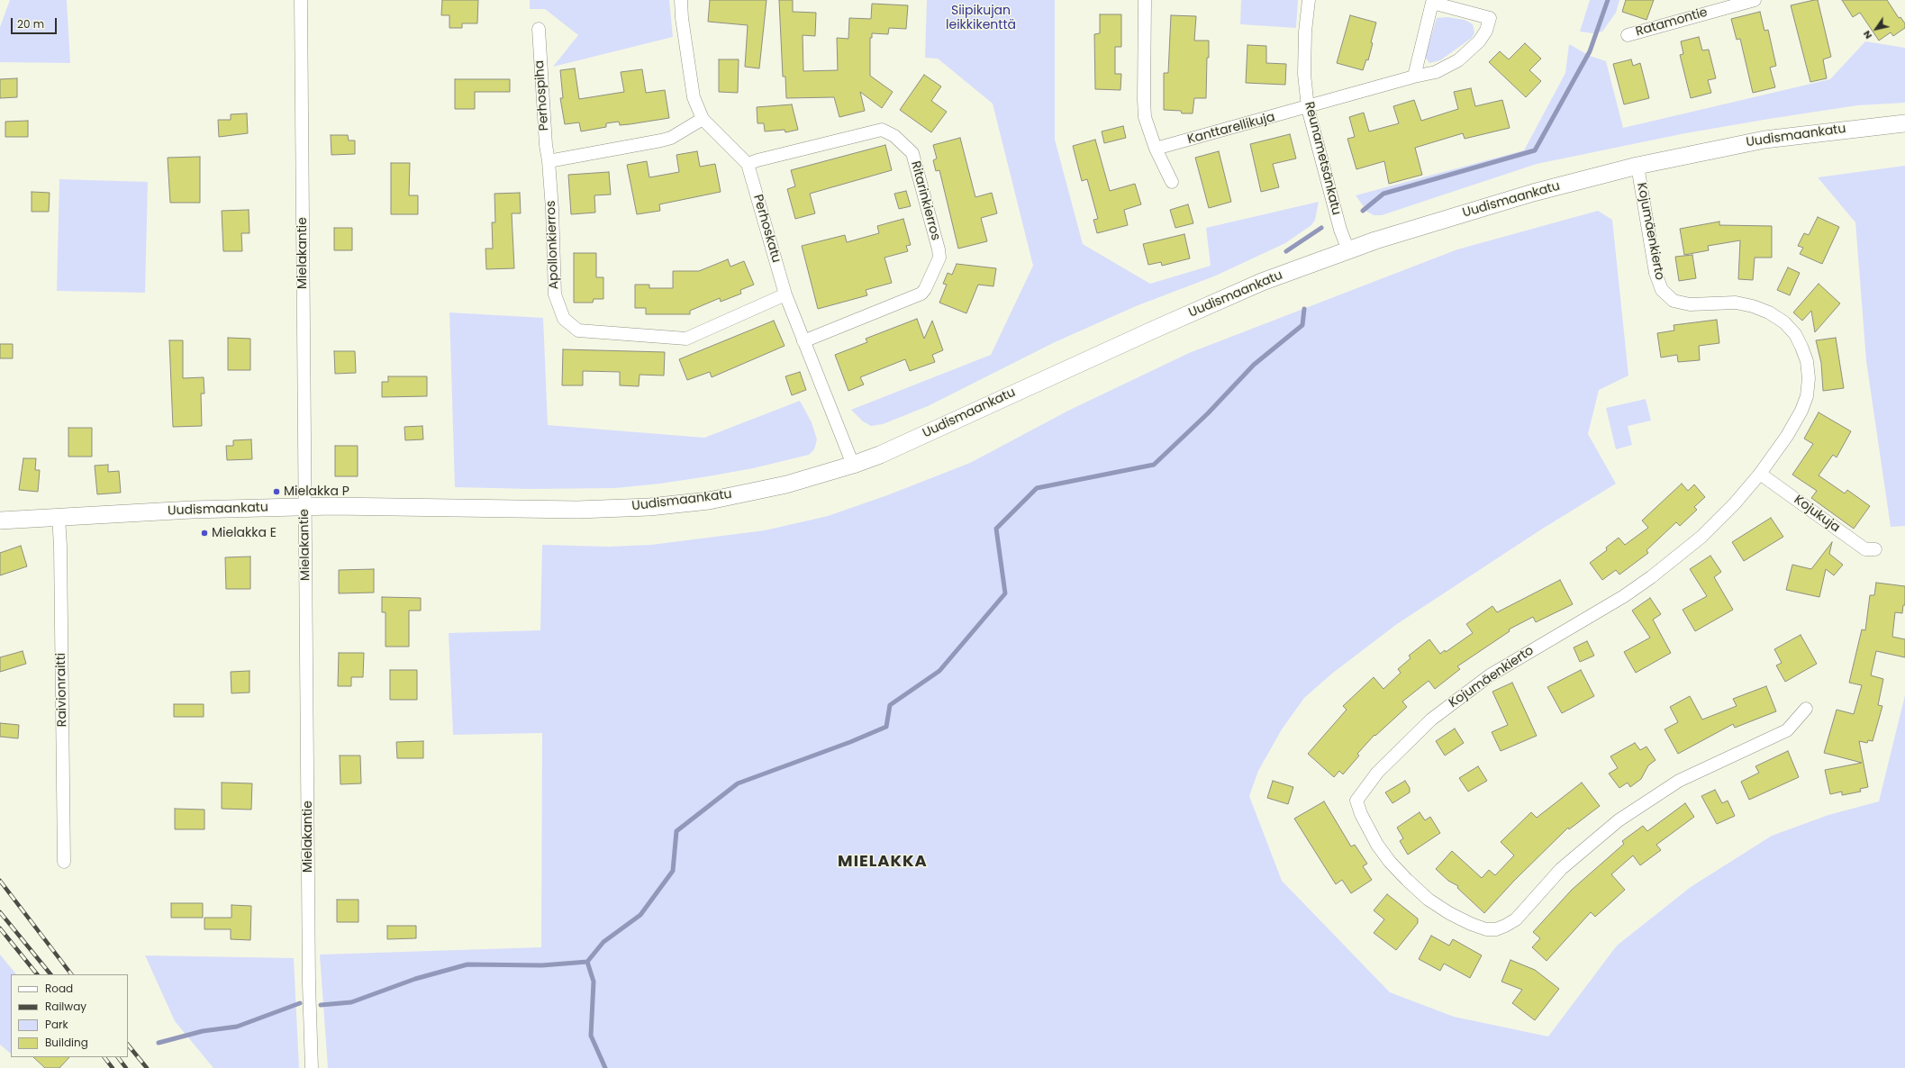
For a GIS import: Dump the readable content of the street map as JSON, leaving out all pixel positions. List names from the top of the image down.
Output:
{
  "streets": {
    "street": [
      "Ratamontie",
      "Perhospiha",
      "Kanttarellikuja",
      "Uudismaankatu",
      "Reunametsänkatu",
      "Ritarinkierros",
      "Perhoskatu",
      "Kojumäenkierto",
      "Apollonkierros",
      "Mielakantie",
      "Kojukuja",
      "Raivionraitti"
    ]
  },
  "crossings": [
    ["Perhospiha", "Apollonkierros"],
    ["Kanttarellikuja", "Reunametsänkatu"],
    ["Uudismaankatu", "Reunametsänkatu"],
    ["Uudismaankatu", "Perhoskatu"],
    ["Uudismaankatu", "Kojumäenkierto"],
    ["Uudismaankatu", "Mielakantie"],
    ["Uudismaankatu", "Raivionraitti"],
    ["Ritarinkierros", "Perhoskatu"],
    ["Perhoskatu", "Apollonkierros"],
    ["Kojumäenkierto", "Kojukuja"]
  ],
  "districts": ["MIELAKKA"],
  "parks": ["Siipikujan leikkikenttä"],
  "places": ["Mielakka P", "Mielakka E"],
  "legend": [
    "Road",
    "Railway",
    "Park",
    "Building"
  ],
  "scale_bar": "20 m",
  "north": "bottom left"
}
